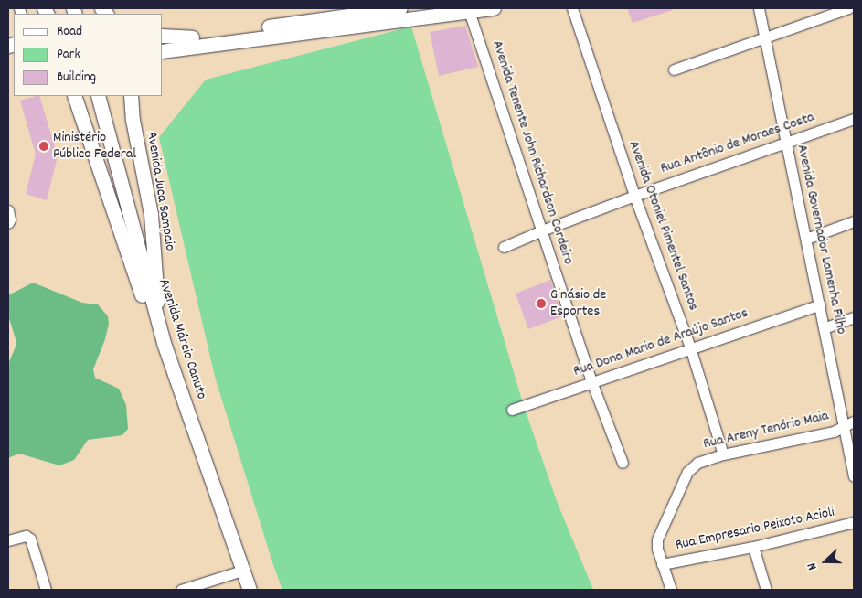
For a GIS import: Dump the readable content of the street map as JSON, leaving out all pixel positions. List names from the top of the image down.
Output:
{
  "streets": {
    "main road": ["Avenida Juca Sampaio", "Avenida Márcio Canuto"],
    "street": [
      "Rua Antônio de Moraes Costa",
      "Avenida Tenente John Richardson Cordeiro",
      "Avenida Otoniel Pimentel Santos",
      "Avenida Governador Lamenha Filho",
      "Rua Dona Maria de Araújo Santos",
      "Rua Areny Tenório Maia",
      "Rua Empresario Peixoto Acioli"
    ]
  },
  "crossings": [
    ["Rua Antônio de Moraes Costa", "Avenida Tenente John Richardson Cordeiro"],
    ["Rua Antônio de Moraes Costa", "Avenida Otoniel Pimentel Santos"],
    ["Rua Antônio de Moraes Costa", "Avenida Governador Lamenha Filho"],
    ["Avenida Tenente John Richardson Cordeiro", "Rua Dona Maria de Araújo Santos"],
    ["Avenida Juca Sampaio", "Avenida Márcio Canuto"],
    ["Avenida Otoniel Pimentel Santos", "Rua Dona Maria de Araújo Santos"],
    ["Avenida Otoniel Pimentel Santos", "Rua Areny Tenório Maia"],
    ["Avenida Governador Lamenha Filho", "Rua Dona Maria de Araújo Santos"],
    ["Avenida Governador Lamenha Filho", "Rua Areny Tenório Maia"],
    ["Rua Areny Tenório Maia", "Rua Empresario Peixoto Acioli"]
  ],
  "places": ["Ministério Público Federal", "Ginásio de Esportes"],
  "legend": ["Road", "Park", "Building"],
  "north": "left"
}
